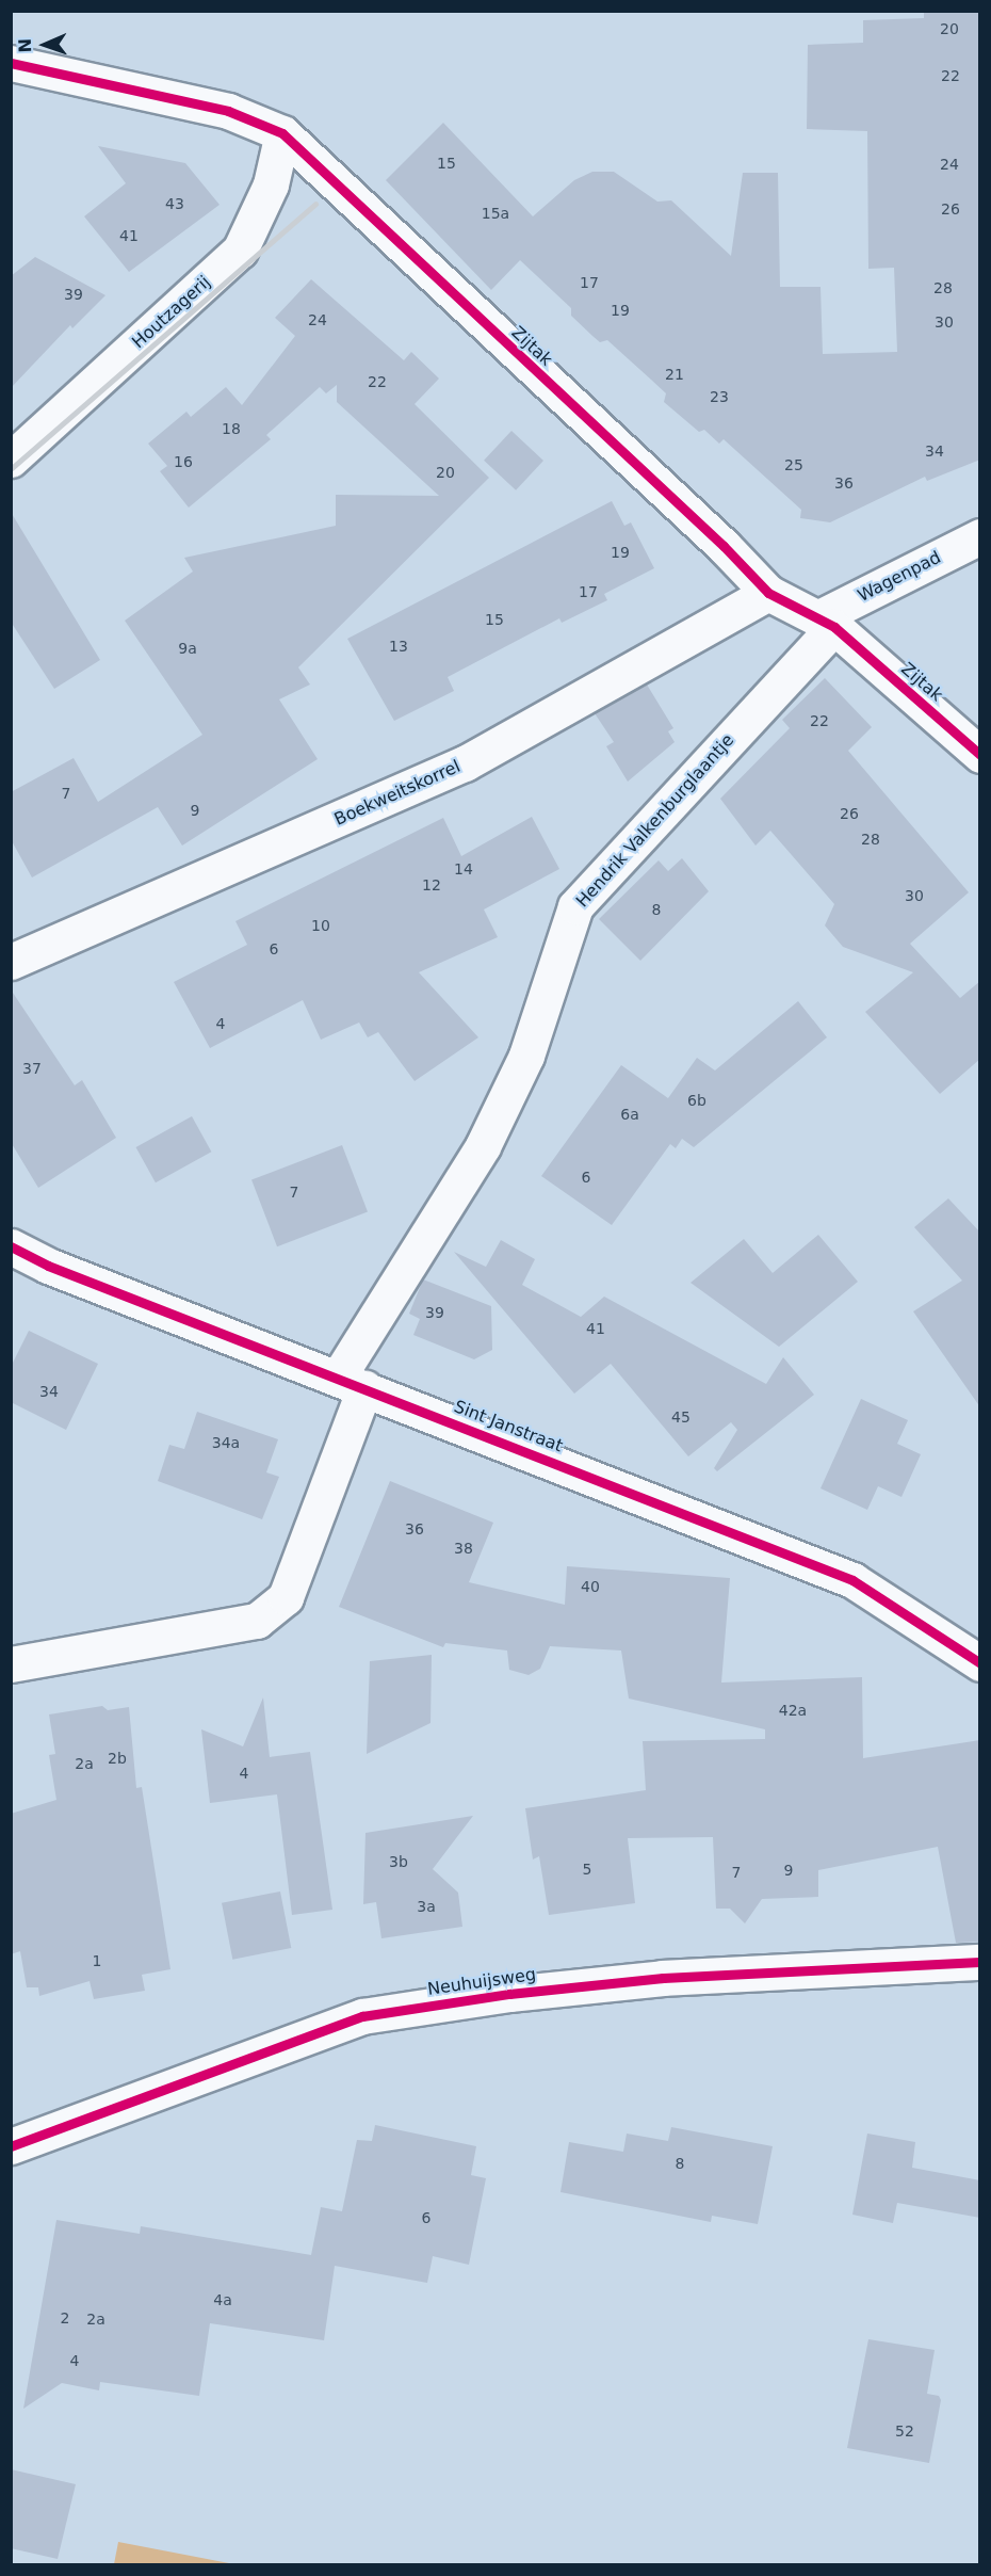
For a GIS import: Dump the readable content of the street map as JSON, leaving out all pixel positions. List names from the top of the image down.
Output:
{
  "streets": {
    "street": [
      "Houtzagerij",
      "Zijtak",
      "Wagenpad",
      "Boekweitskorrel",
      "Hendrik Valkenburglaantje",
      "Sint Janstraat",
      "Neuhuijsweg"
    ]
  },
  "crossings": [
    ["Houtzagerij", "Zijtak"],
    ["Zijtak", "Wagenpad"],
    ["Zijtak", "Boekweitskorrel"],
    ["Zijtak", "Hendrik Valkenburglaantje"],
    ["Wagenpad", "Hendrik Valkenburglaantje"],
    ["Hendrik Valkenburglaantje", "Sint Janstraat"]
  ],
  "house_numbers": [
    "20",
    "22",
    "15",
    "24",
    "43",
    "26",
    "15a",
    "41",
    "17",
    "28",
    "39",
    "19",
    "24",
    "30",
    "21",
    "22",
    "23",
    "18",
    "34",
    "16",
    "25",
    "20",
    "36",
    "19",
    "17",
    "15",
    "13",
    "9a",
    "22",
    "7",
    "9",
    "26",
    "28",
    "14",
    "12",
    "30",
    "8",
    "10",
    "6",
    "4",
    "37",
    "6b",
    "6a",
    "6",
    "7",
    "39",
    "41",
    "34",
    "45",
    "34a",
    "36",
    "38",
    "40",
    "42a",
    "2b",
    "2a",
    "4",
    "3b",
    "5",
    "9",
    "7",
    "3a",
    "1",
    "8",
    "6",
    "4a",
    "2",
    "2a",
    "4",
    "52"
  ],
  "north": "left"
}
